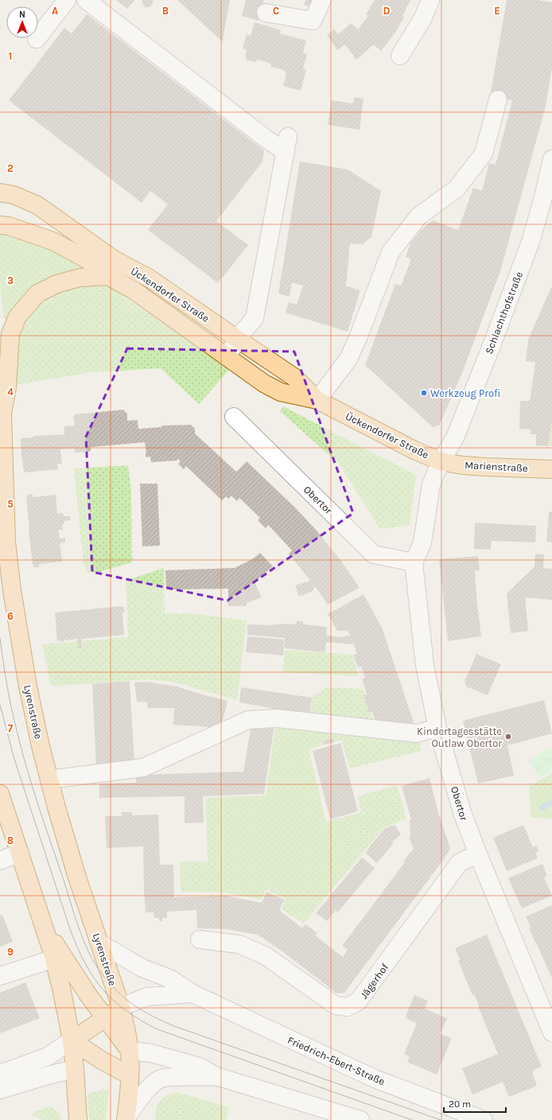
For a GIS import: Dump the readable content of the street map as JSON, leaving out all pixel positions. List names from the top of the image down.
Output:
{
  "streets": {
    "main road": ["Ückendorfer Straße", "Marienstraße", "Lyrenstraße"],
    "street": [
      "Schlachthofstraße",
      "Obertor",
      "Jägerhof",
      "Friedrich-Ebert-Straße"
    ]
  },
  "crossings": [
    ["Ückendorfer Straße", "Schlachthofstraße"],
    ["Ückendorfer Straße", "Marienstraße"],
    ["Ückendorfer Straße", "Obertor"],
    ["Schlachthofstraße", "Marienstraße"],
    ["Schlachthofstraße", "Obertor"],
    ["Marienstraße", "Obertor"],
    ["Obertor", "Jägerhof"],
    ["Lyrenstraße", "Friedrich-Ebert-Straße"]
  ],
  "places": ["Werkzeug Profi", "Kindertagesstätte Outlaw Obertor"],
  "scale_bar": "20 m",
  "north": "top",
  "grid": {
    "columns": [
      "A",
      "B",
      "C",
      "D",
      "E"
    ],
    "rows": [
      "1",
      "2",
      "3",
      "4",
      "5",
      "6",
      "7",
      "8",
      "9"
    ]
  }
}
